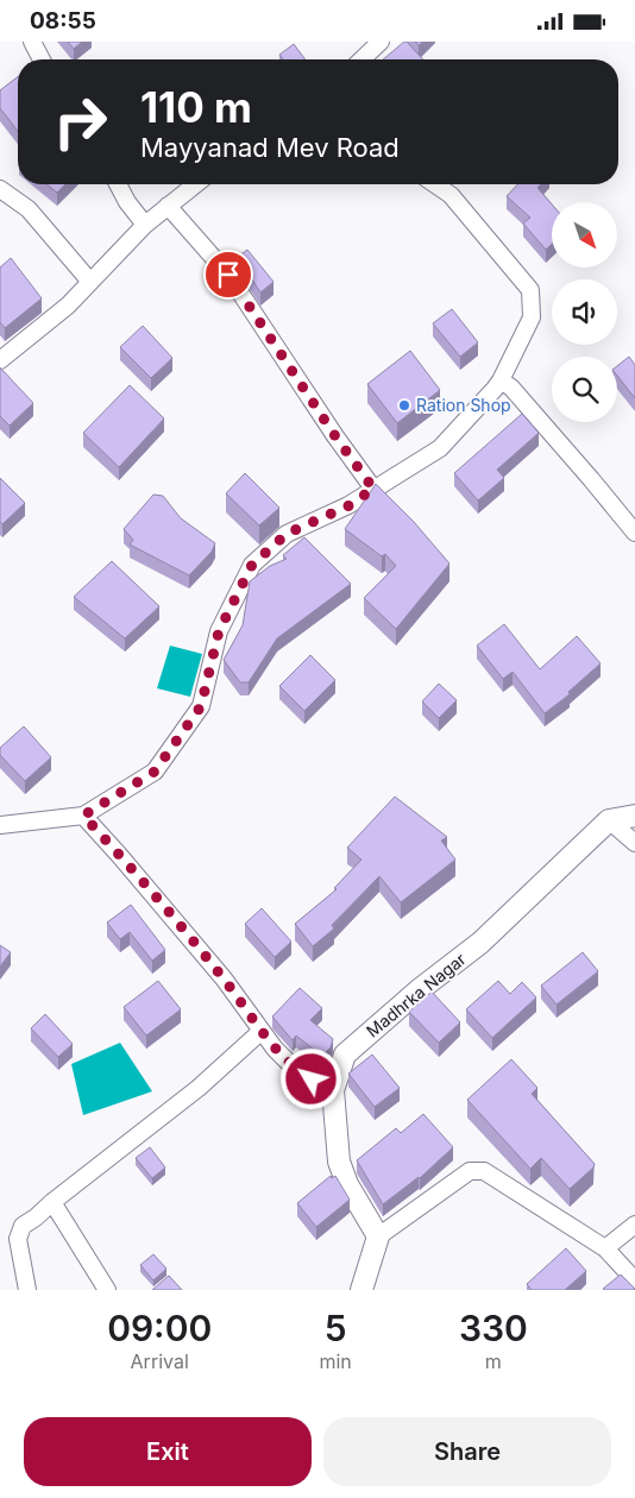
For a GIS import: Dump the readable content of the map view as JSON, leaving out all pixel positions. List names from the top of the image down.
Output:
{
  "streets": {
    "street": ["Madhrka Nagar"]
  },
  "places": ["Ration Shop"],
  "north": "bottom right",
  "page": {
    "status": "08:55",
    "turn": ["110 m", "Mayyanad Mev Road"],
    "eta": [
      "09:00",
      "Arrival",
      "5",
      "min",
      "330",
      "m"
    ],
    "buttons": ["Exit", "Share"]
  }
}
